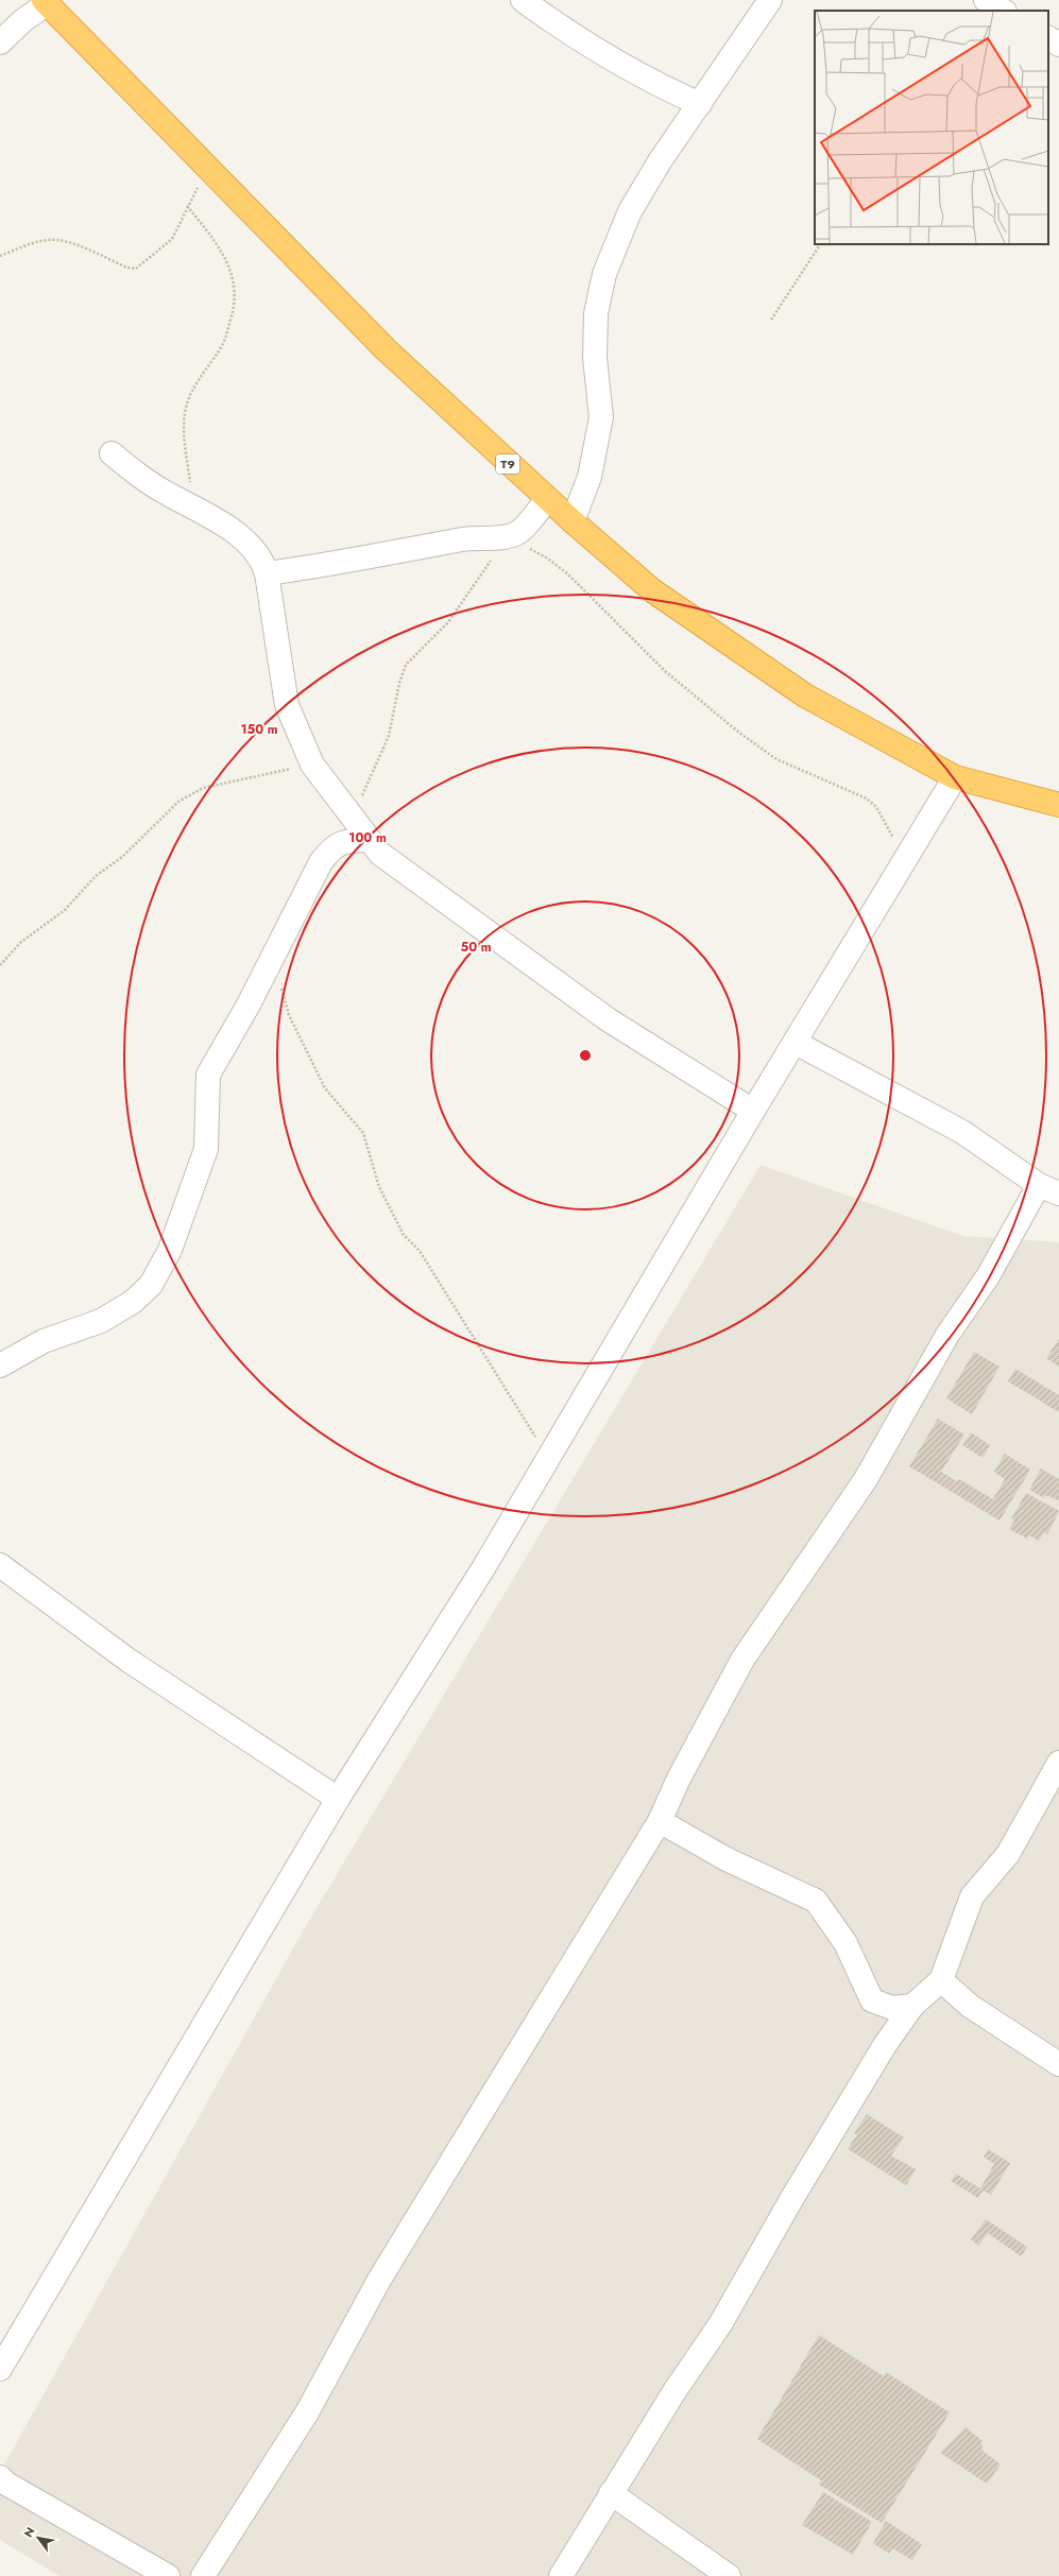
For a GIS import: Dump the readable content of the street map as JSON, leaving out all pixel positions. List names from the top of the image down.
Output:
{
  "streets": {
    "highway": ["T9"]
  },
  "north": "top left",
  "rings": ["150 m", "100 m", "50 m"]
}
